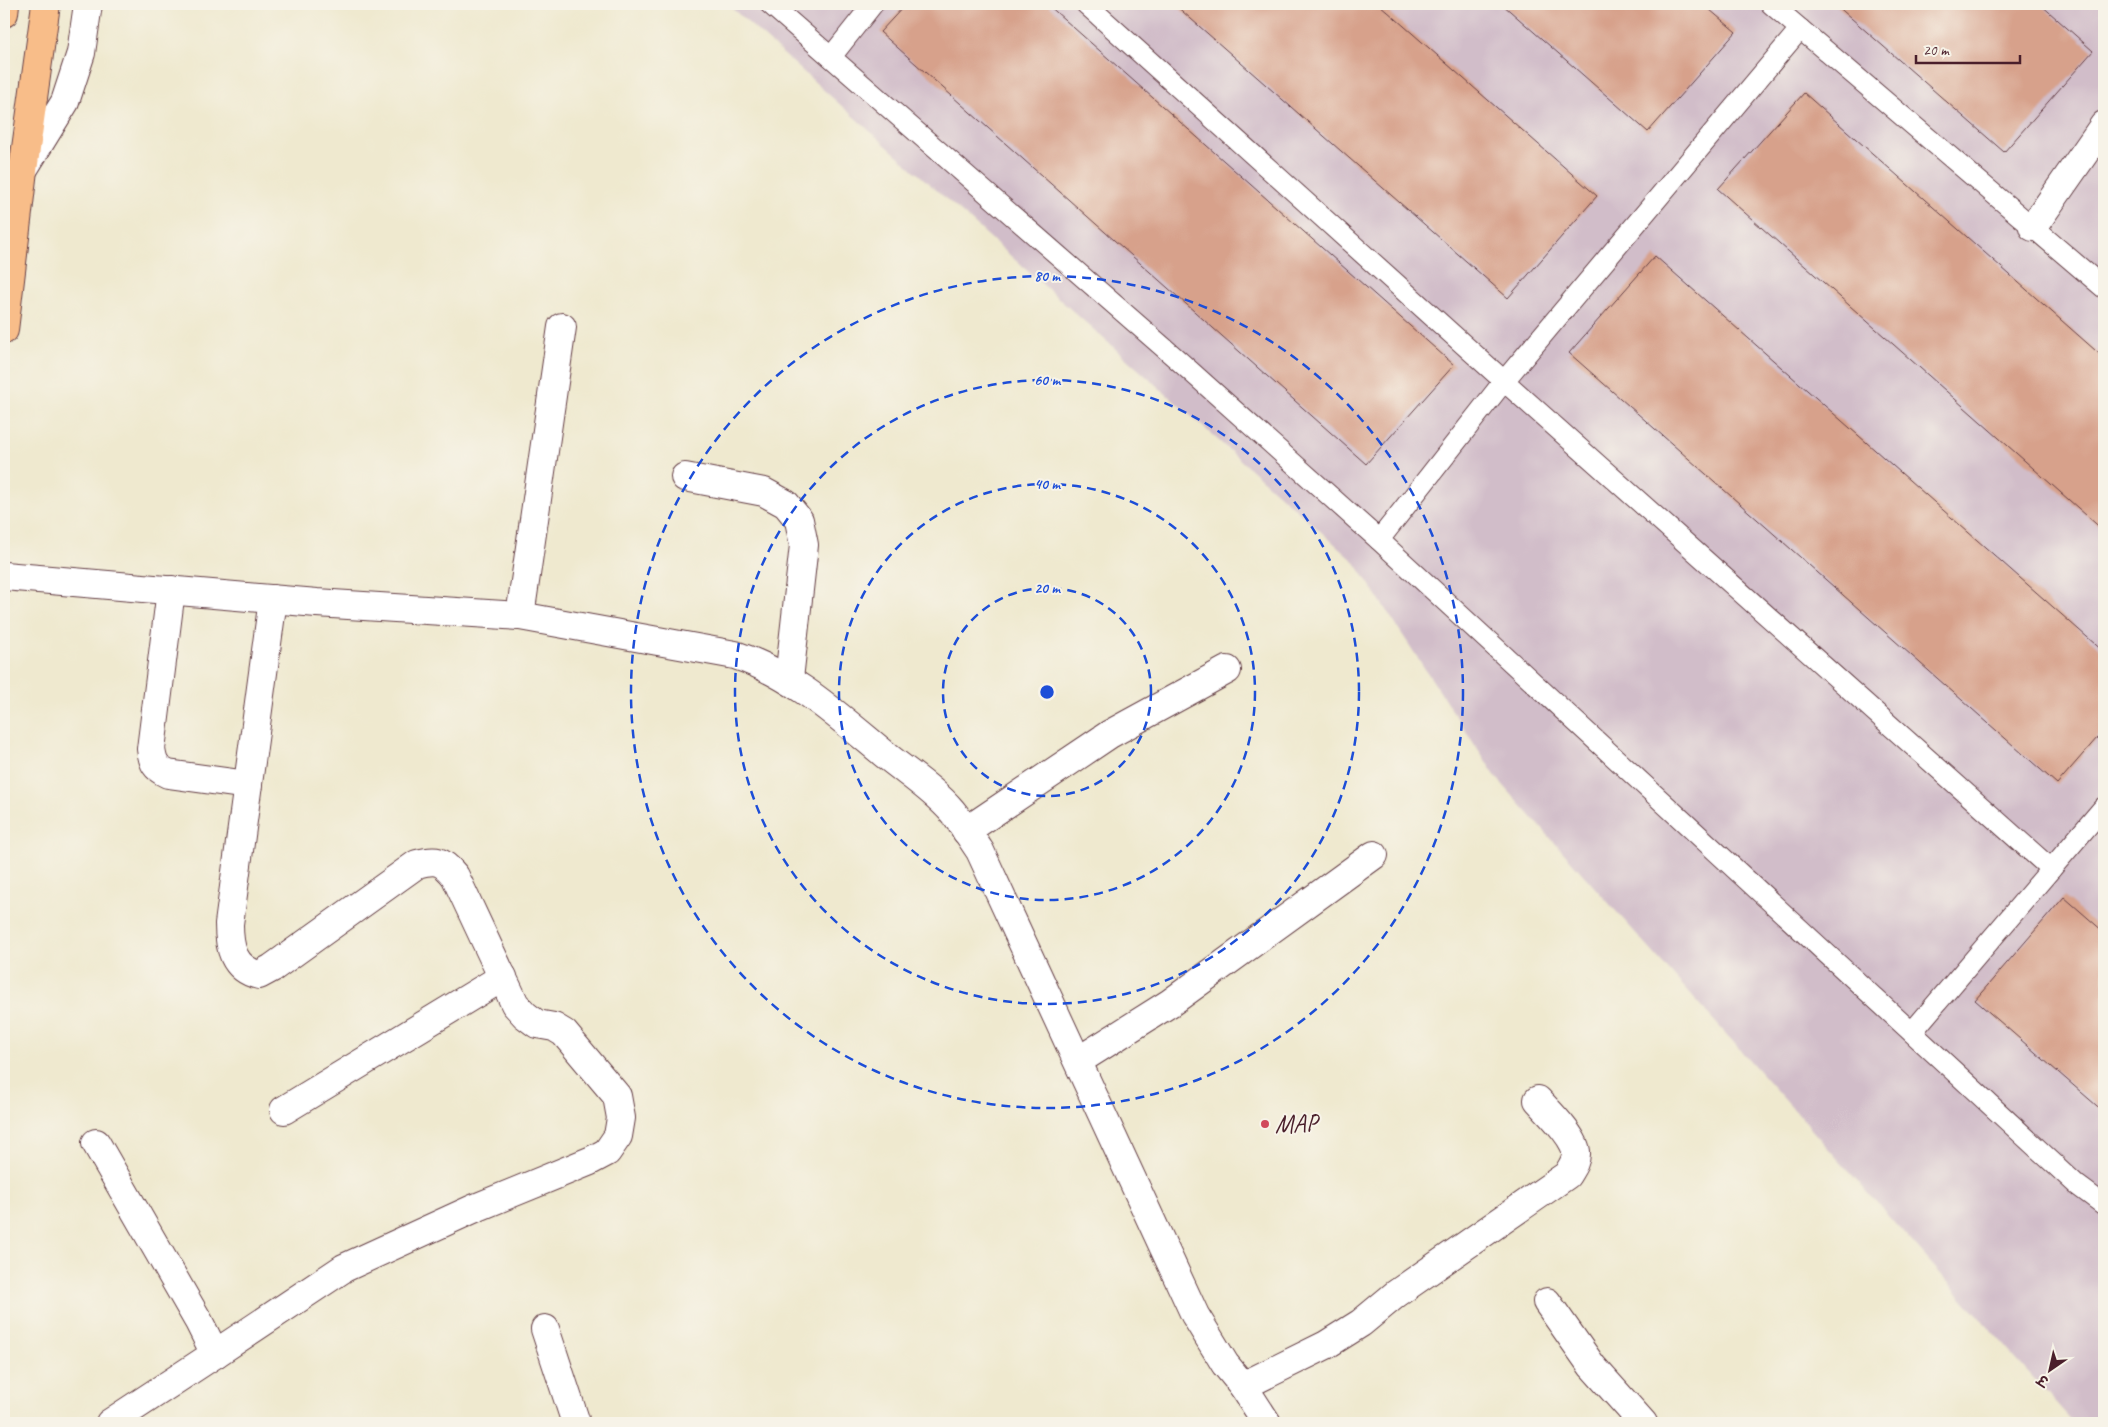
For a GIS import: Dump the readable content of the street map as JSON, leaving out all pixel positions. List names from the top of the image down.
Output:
{
  "places": ["MAP"],
  "scale_bar": "20 m",
  "north": "bottom left",
  "rings": [
    "80 m",
    "60 m",
    "40 m",
    "20 m"
  ]
}
